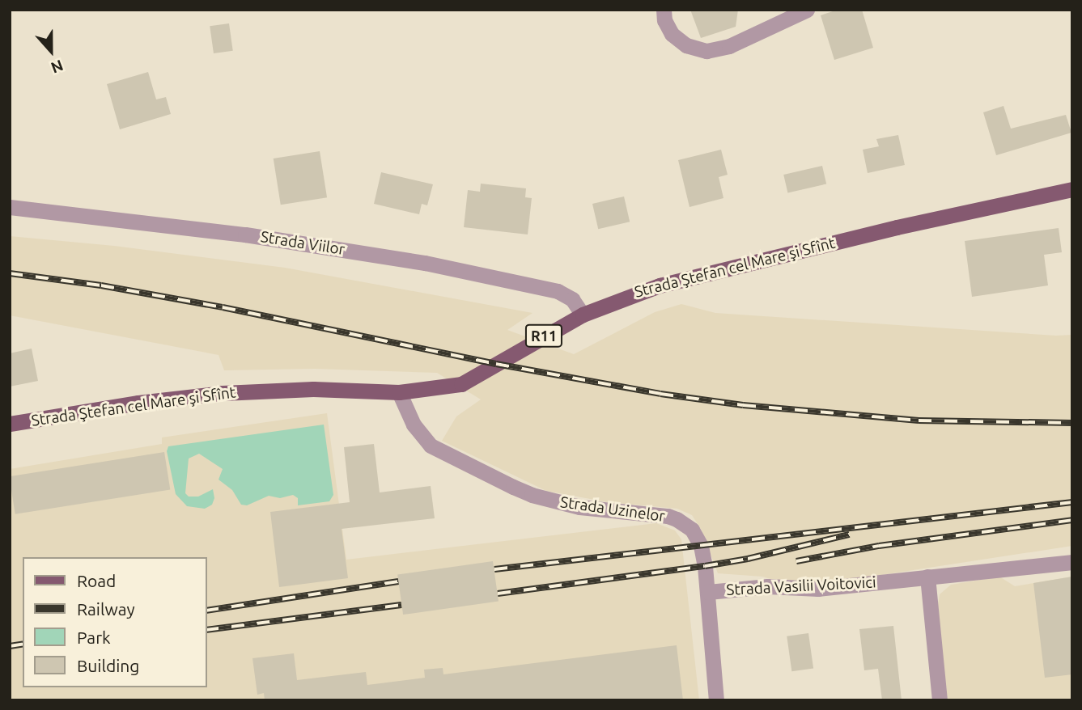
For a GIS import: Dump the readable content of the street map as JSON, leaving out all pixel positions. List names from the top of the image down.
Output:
{
  "streets": {
    "main road": ["Strada Ştefan cel Mare şi Sfînt", "R11"],
    "street": ["Strada Viilor", "Strada Uzinelor", "Strada Vasilii Voitovici"]
  },
  "crossings": [
    ["Strada Viilor", "Strada Ştefan cel Mare şi Sfînt"],
    ["Strada Ştefan cel Mare şi Sfînt", "Strada Uzinelor"],
    ["Strada Uzinelor", "Strada Vasilii Voitovici"]
  ],
  "legend": [
    "Road",
    "Railway",
    "Park",
    "Building"
  ],
  "north": "bottom"
}
